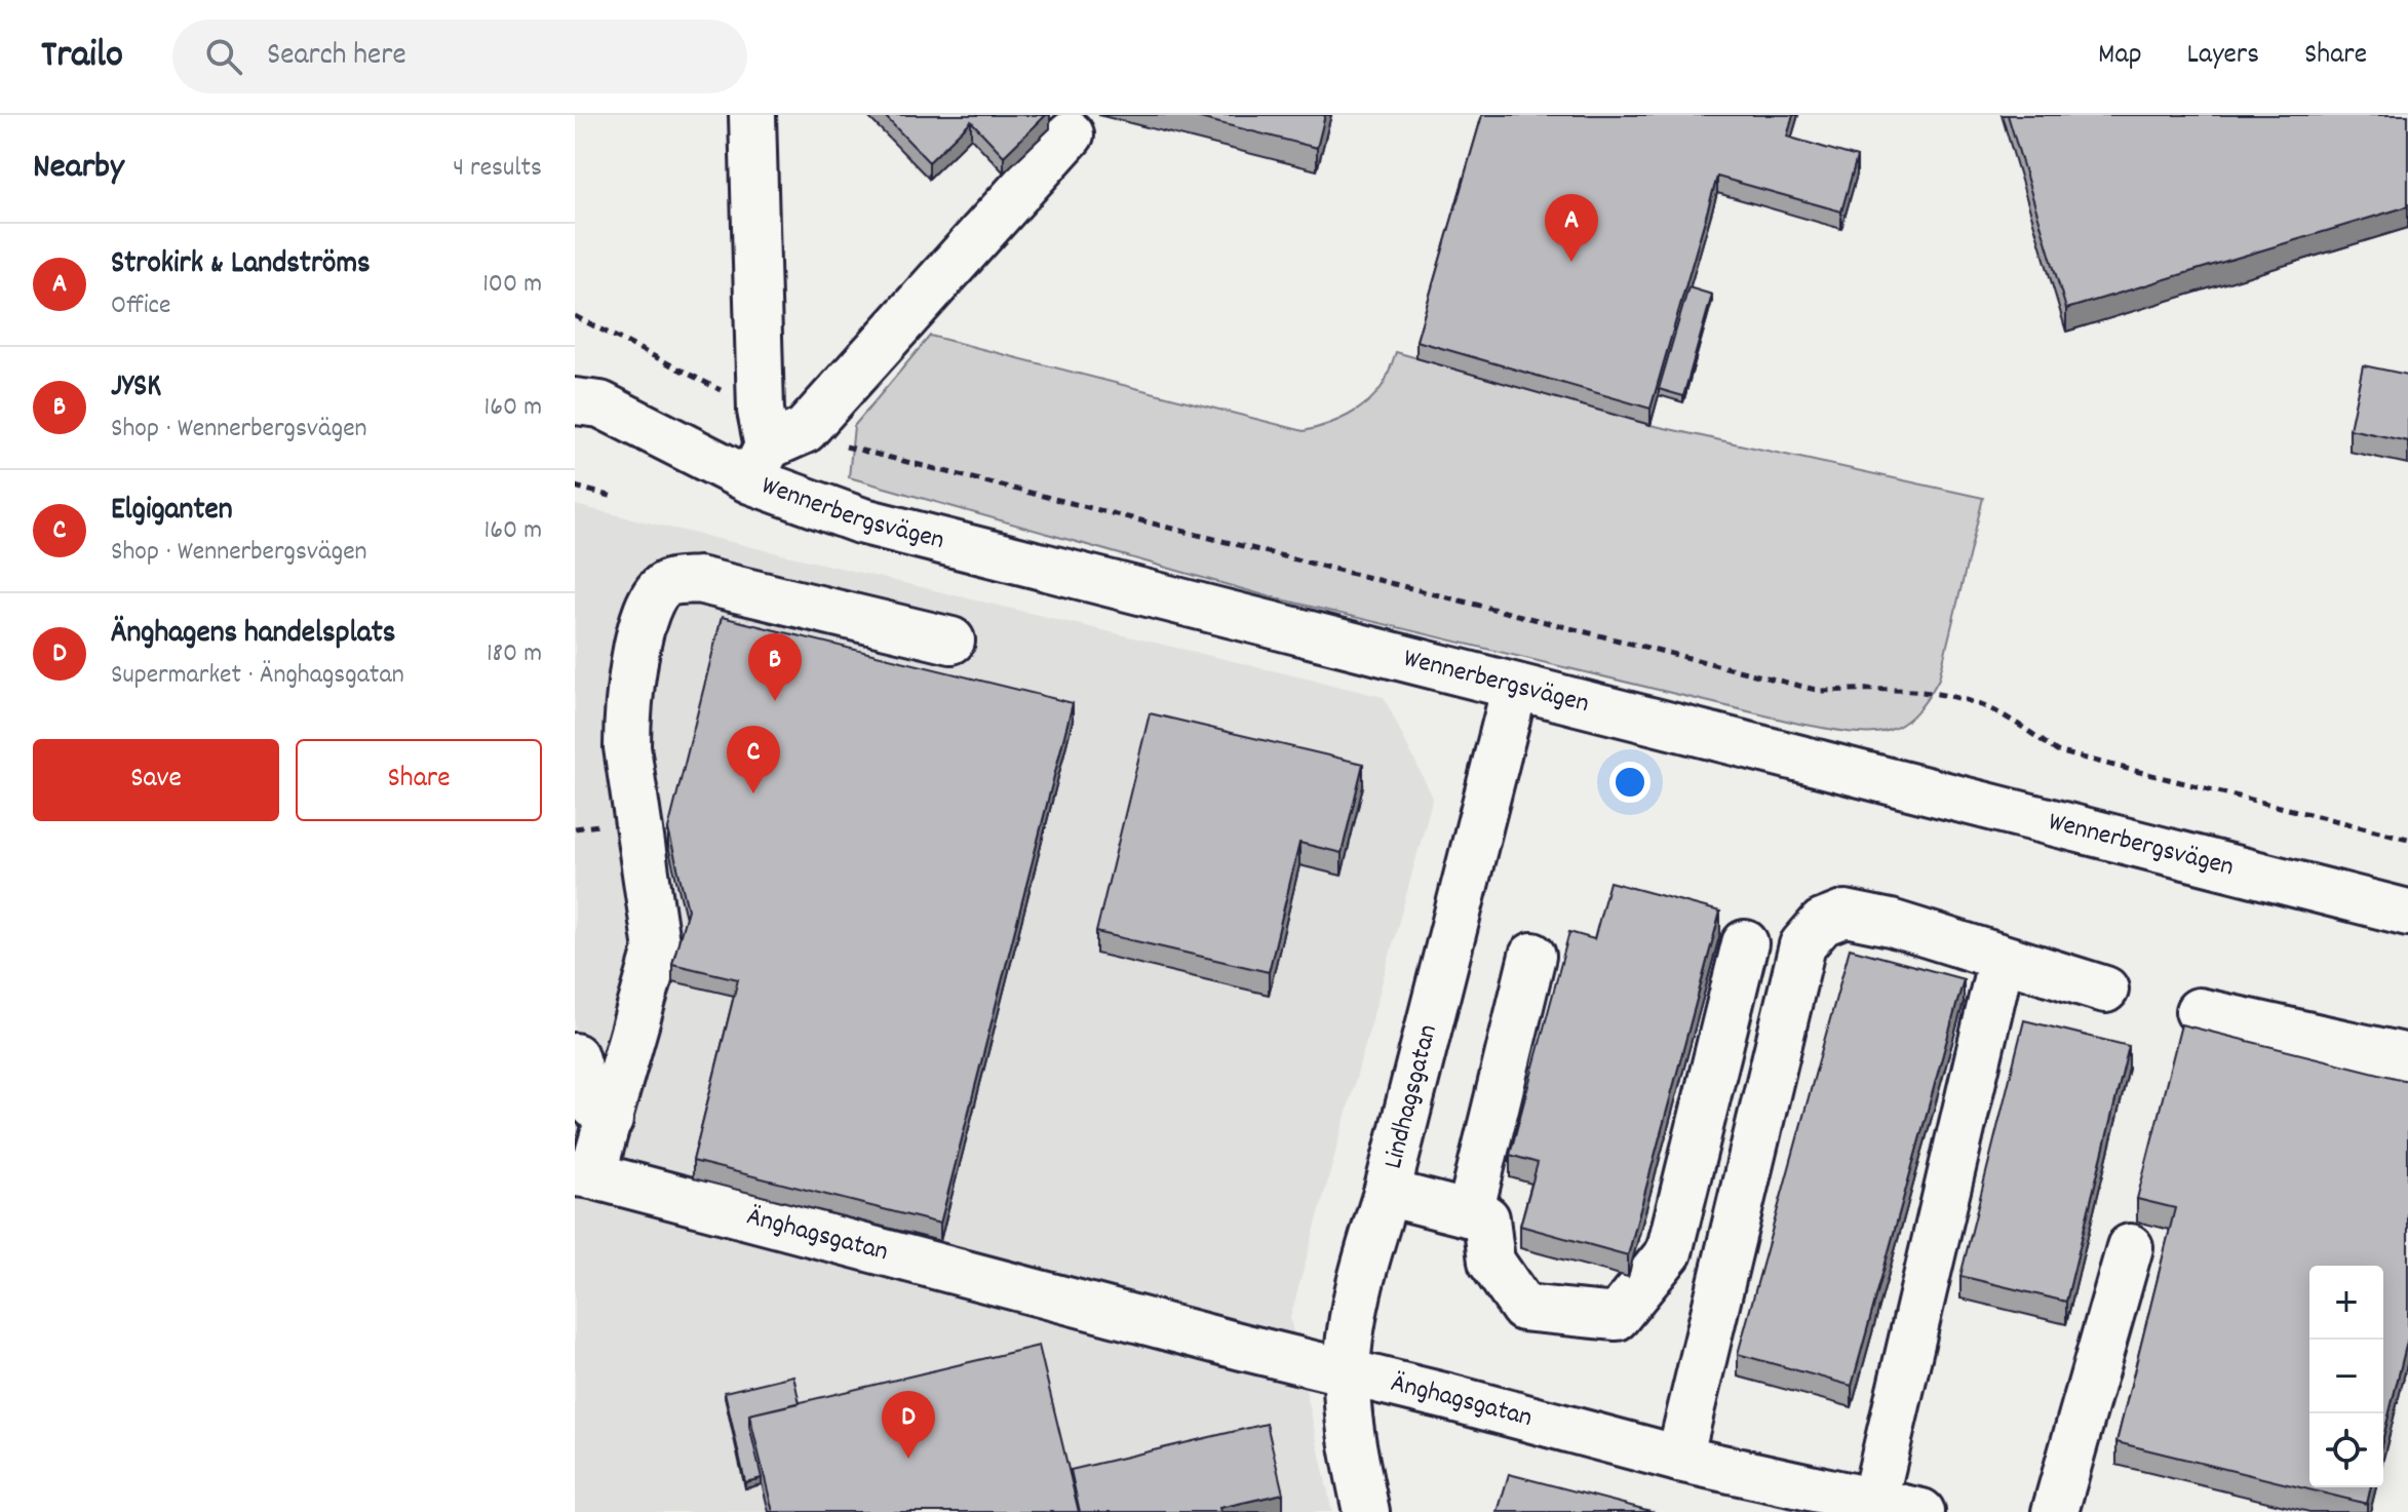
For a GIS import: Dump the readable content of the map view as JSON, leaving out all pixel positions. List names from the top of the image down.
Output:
{
  "streets": {
    "street": ["Wennerbergsvägen", "Lindhagsgatan", "Änghagsgatan"]
  },
  "crossings": [
    ["Wennerbergsvägen", "Lindhagsgatan"],
    ["Lindhagsgatan", "Änghagsgatan"]
  ],
  "page": {
    "header": "Trailo",
    "search": "Search here",
    "nav": ["Map", "Layers", "Share"],
    "heading": ["Nearby", "4 results"],
    "pins": [
      "A",
      "B",
      "C",
      "D"
    ],
    "list": [
      {
        "mark": "A",
        "name": "Strokirk & Landströms",
        "note": "Office",
        "value": "100 m"
      },
      {
        "mark": "B",
        "name": "JYSK",
        "note": "Shop · Wennerbergsvägen",
        "value": "160 m"
      },
      {
        "mark": "C",
        "name": "Elgiganten",
        "note": "Shop · Wennerbergsvägen",
        "value": "160 m"
      },
      {
        "mark": "D",
        "name": "Änghagens handelsplats",
        "note": "Supermarket · Änghagsgatan",
        "value": "180 m"
      }
    ],
    "buttons": ["Save", "Share"],
    "map_buttons": ["+", "−"]
  }
}
